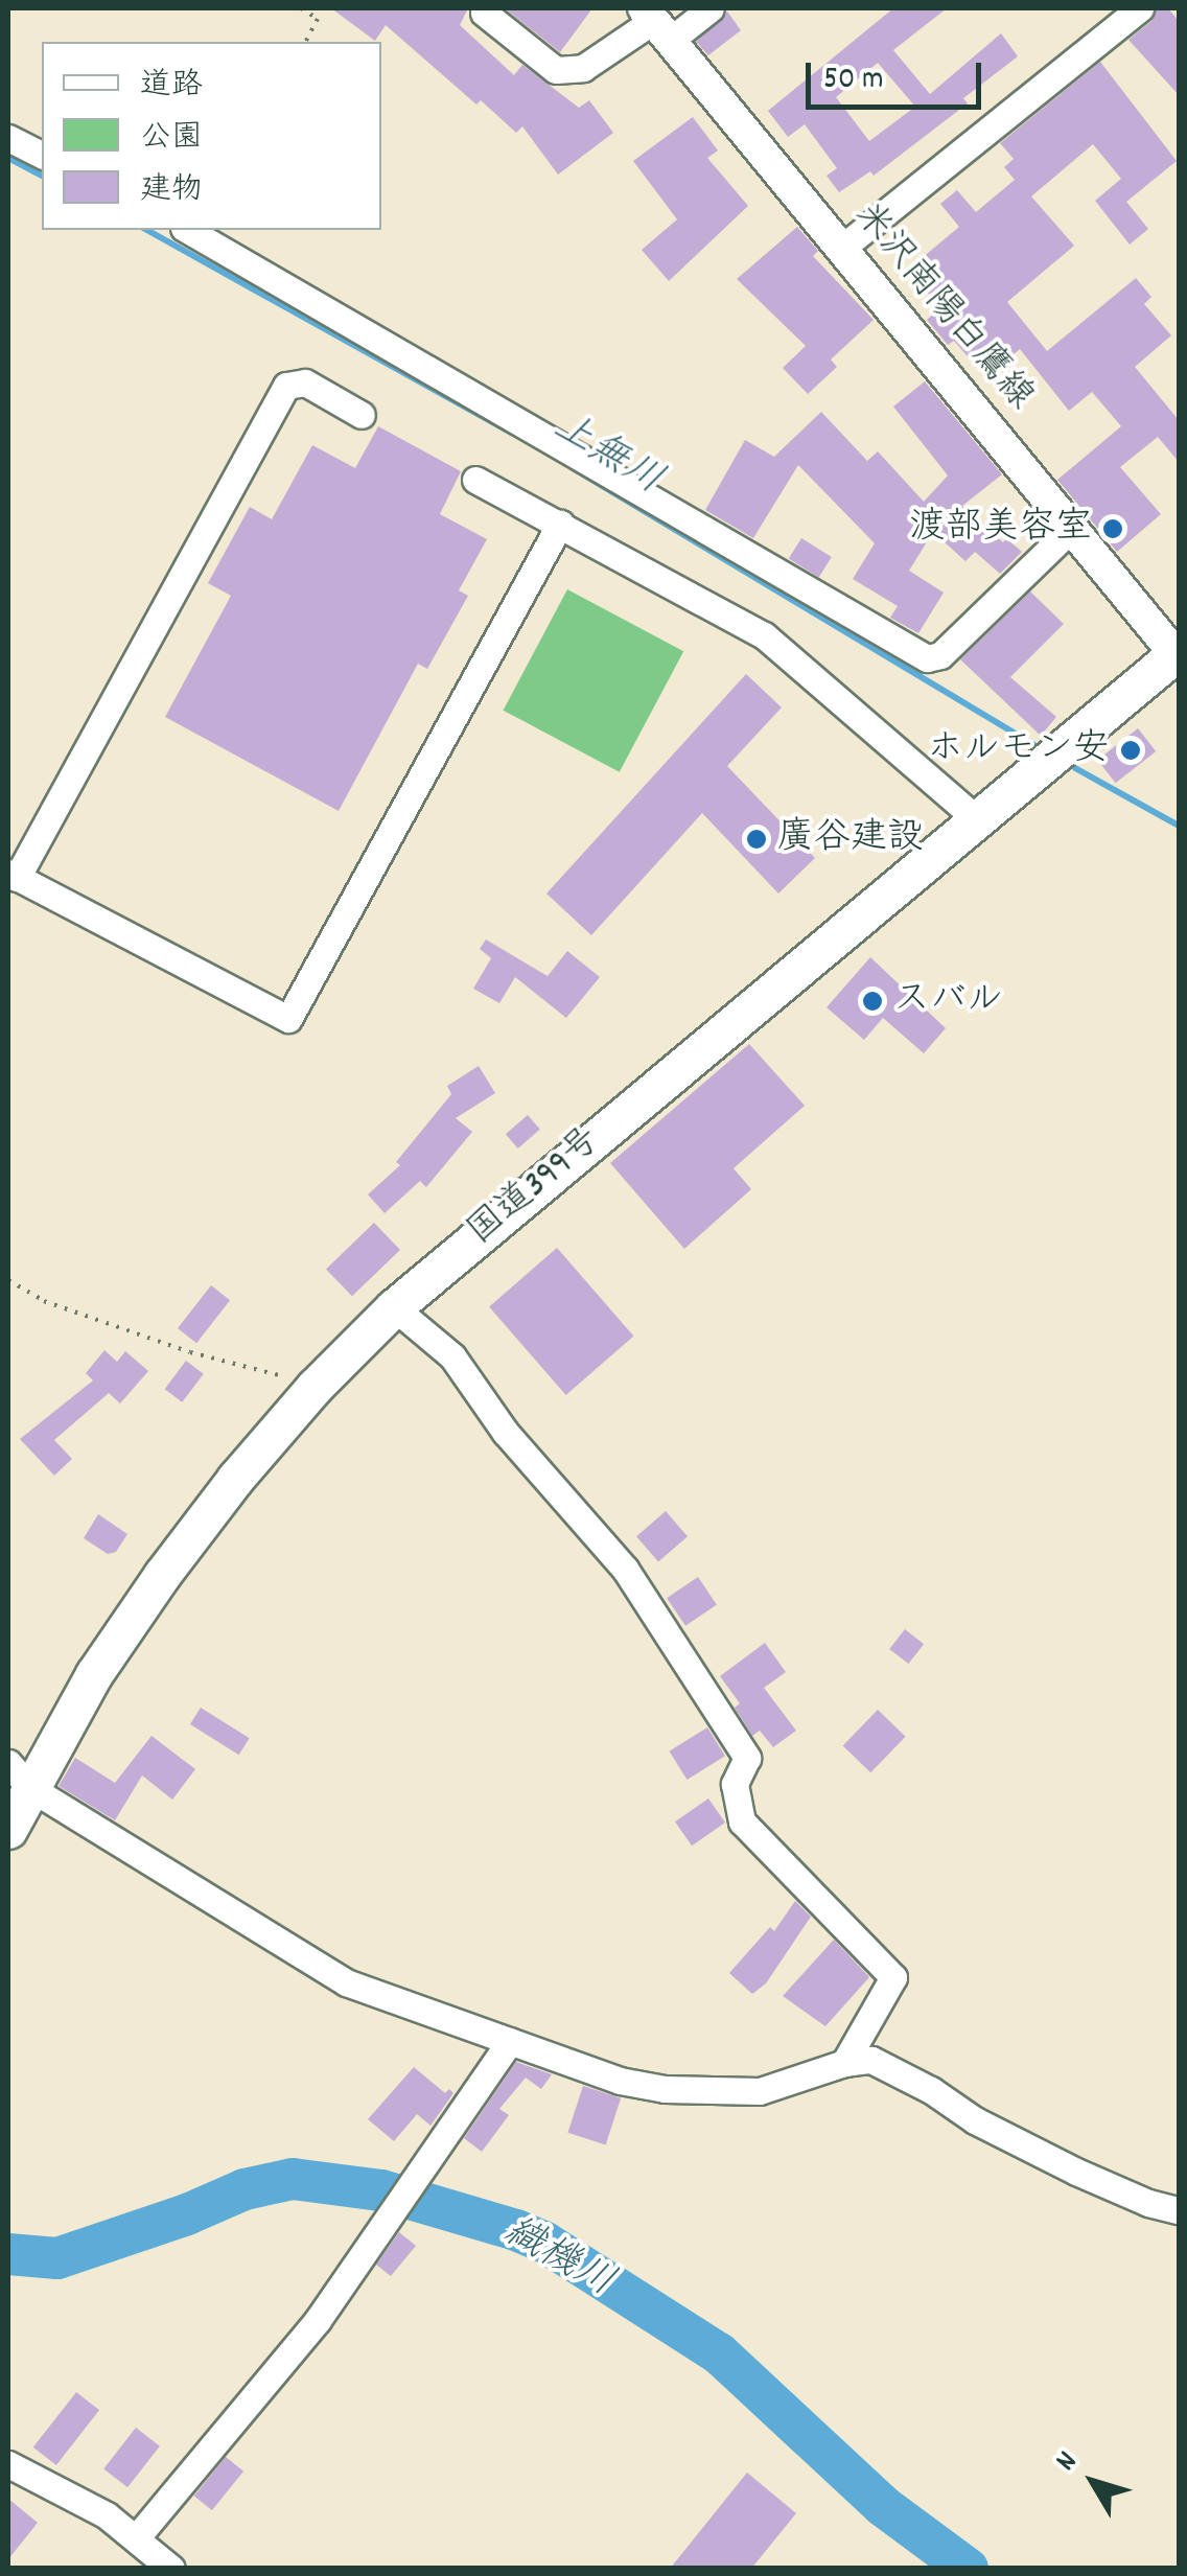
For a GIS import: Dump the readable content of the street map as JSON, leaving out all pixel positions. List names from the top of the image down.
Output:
{
  "streets": {
    "highway": ["国道399号"],
    "main road": ["米沢南陽白鷹線"]
  },
  "crossings": [
    ["米沢南陽白鷹線", "国道399号"]
  ],
  "water": ["上無川", "織機川"],
  "places": [
    "渡部美容室",
    "ホルモン安",
    "廣谷建設",
    "スバル"
  ],
  "legend": ["道路", "公園", "建物"],
  "scale_bar": "50 m",
  "north": "top left"
}
